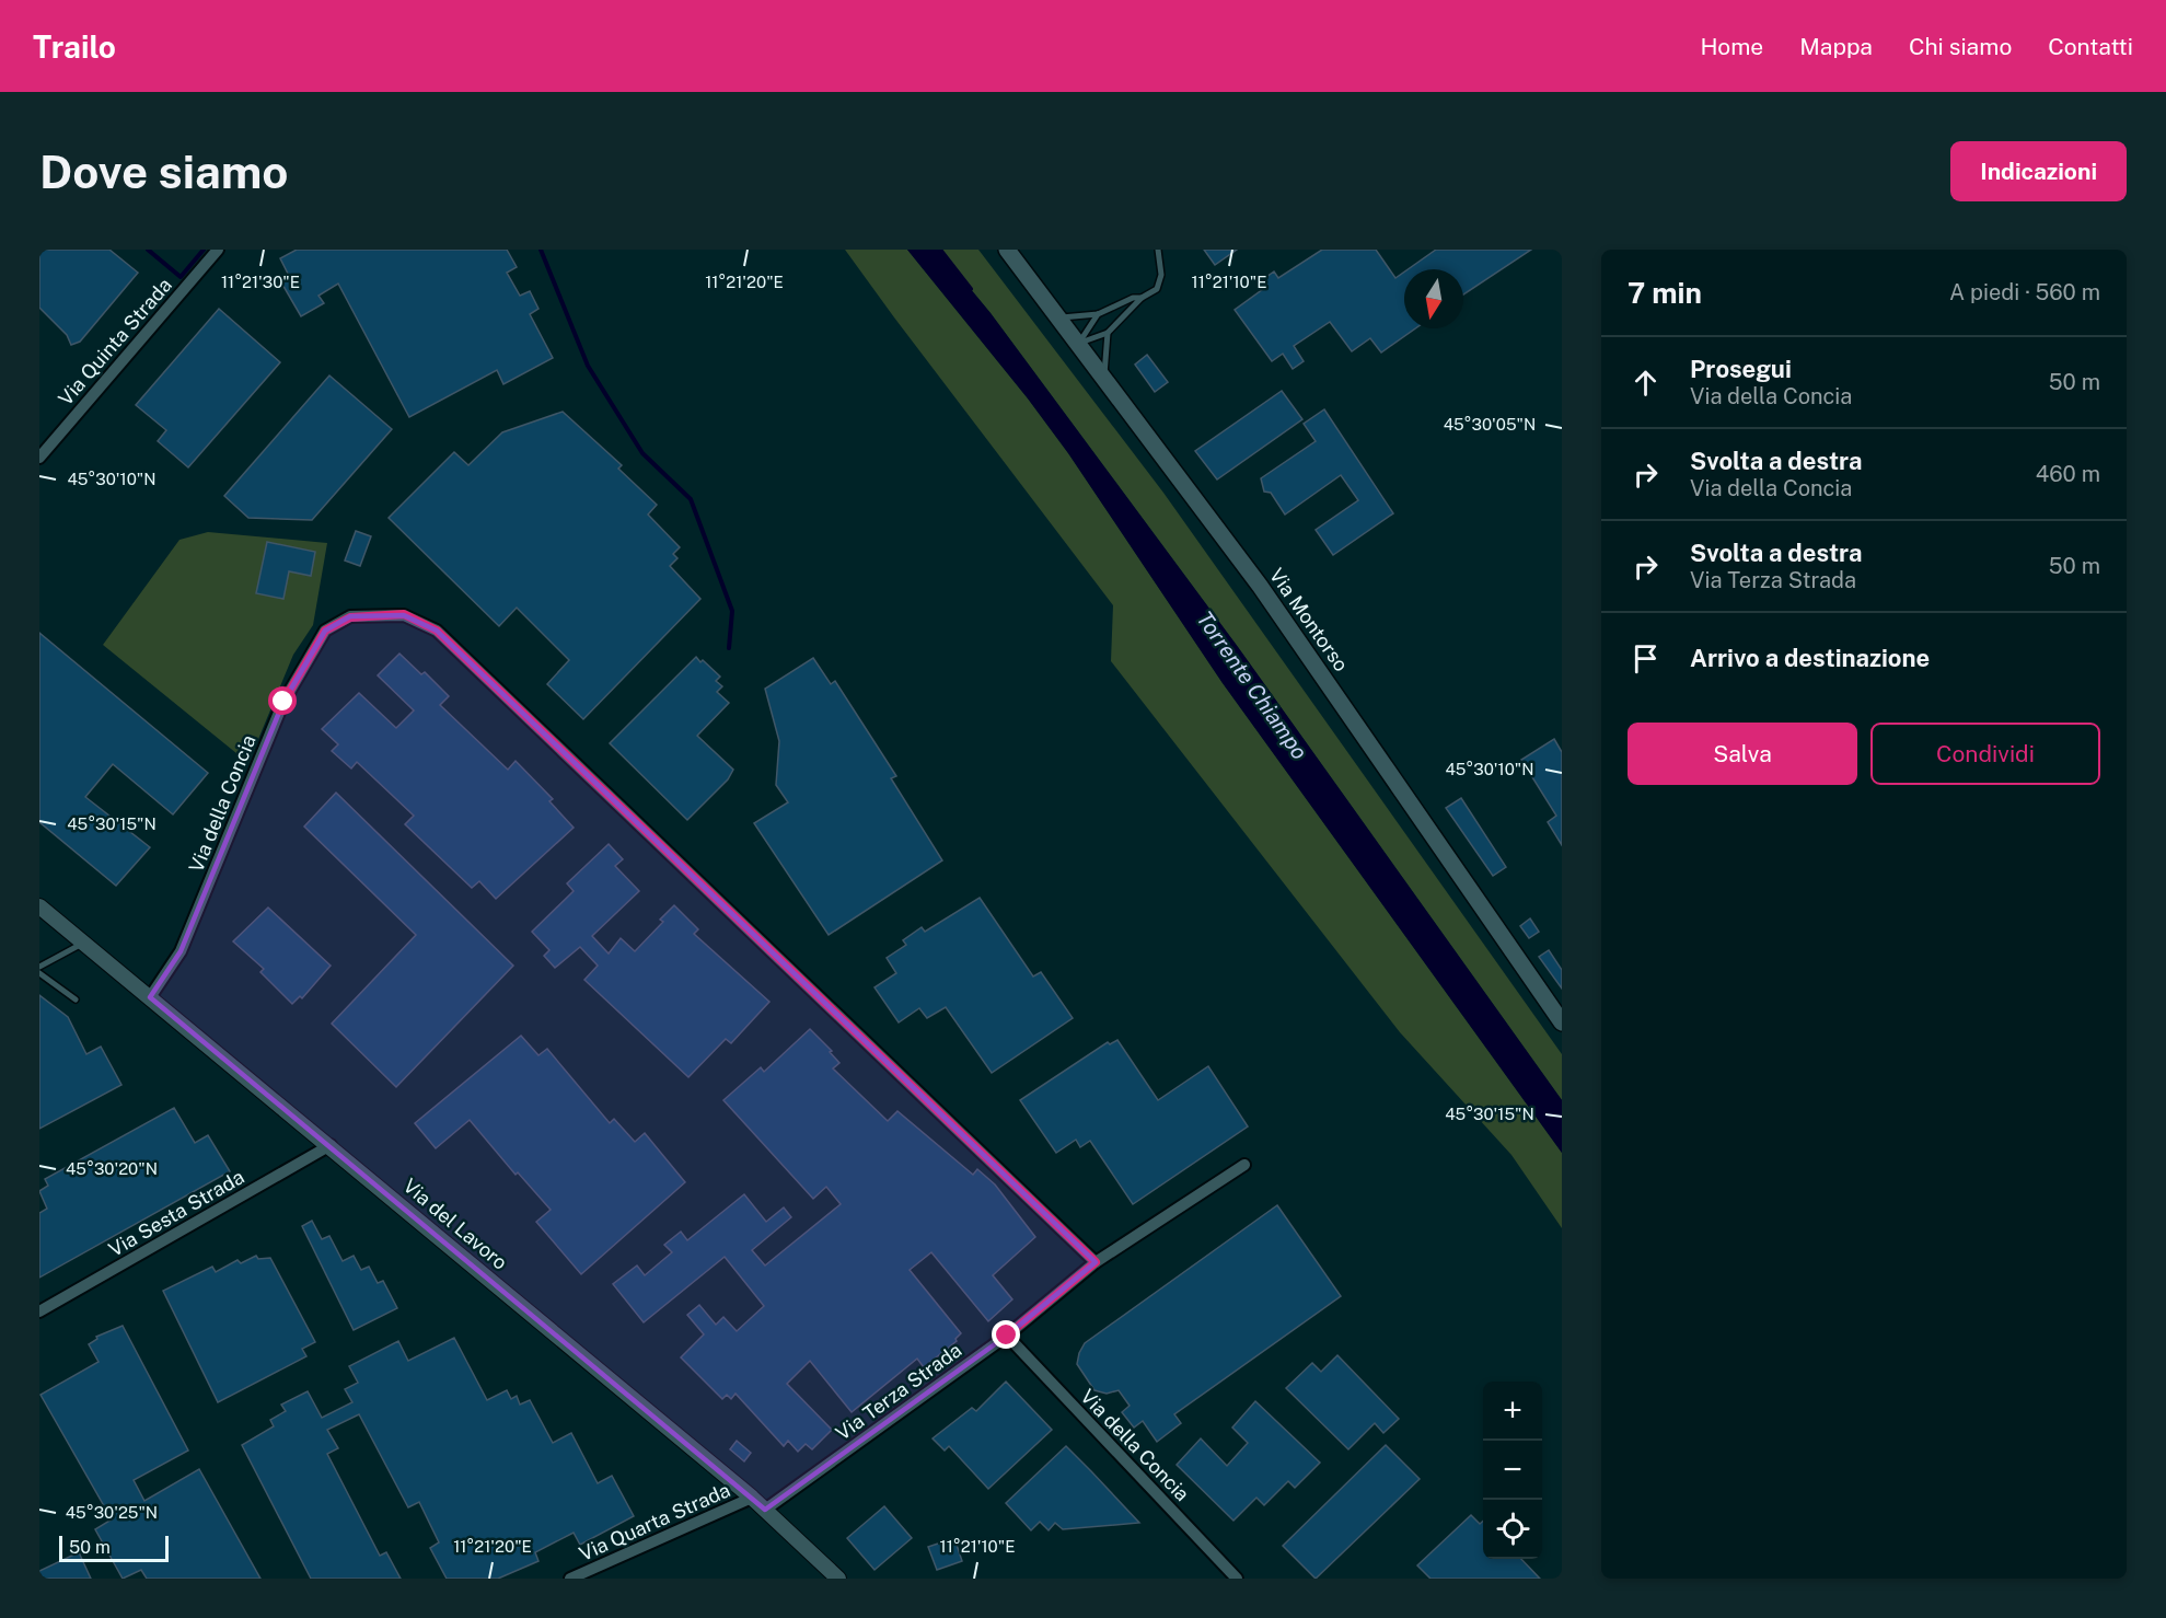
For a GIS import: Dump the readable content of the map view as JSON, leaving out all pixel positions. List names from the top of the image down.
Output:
{
  "streets": {
    "main road": ["Via Montorso"],
    "street": [
      "Via Quinta Strada",
      "Via della Concia",
      "Via Sesta Strada",
      "Via del Lavoro",
      "Via Terza Strada",
      "Via Quarta Strada"
    ]
  },
  "crossings": [
    ["Via della Concia", "Via del Lavoro"],
    ["Via della Concia", "Via Terza Strada"],
    ["Via Sesta Strada", "Via del Lavoro"],
    ["Via del Lavoro", "Via Terza Strada"],
    ["Via del Lavoro", "Via Quarta Strada"]
  ],
  "water": ["Torrente Chiampo"],
  "scale_bar": "50 m",
  "north": "bottom",
  "page": {
    "header": "Trailo",
    "nav": [
      "Home",
      "Mappa",
      "Chi siamo",
      "Contatti"
    ],
    "buttons": [
      "Indicazioni",
      ["Salva", "Condividi"]
    ],
    "title": "Dove siamo",
    "heading": ["7 min", "A piedi · 560 m"],
    "list": [
      ["Prosegui", "Via della Concia", "50 m"],
      ["Svolta a destra", "Via della Concia", "460 m"],
      ["Svolta a destra", "Via Terza Strada", "50 m"],
      "Arrivo a destinazione"
    ],
    "map_buttons": ["+", "−"],
    "scale": "50 m"
  },
  "coordinates": [
    "11°21'30\"E",
    "11°21'20\"E",
    "11°21'10\"E",
    "45°30'05\"N",
    "45°30'10\"N",
    "45°30'15\"N",
    "45°30'20\"N",
    "45°30'25\"N"
  ]
}
